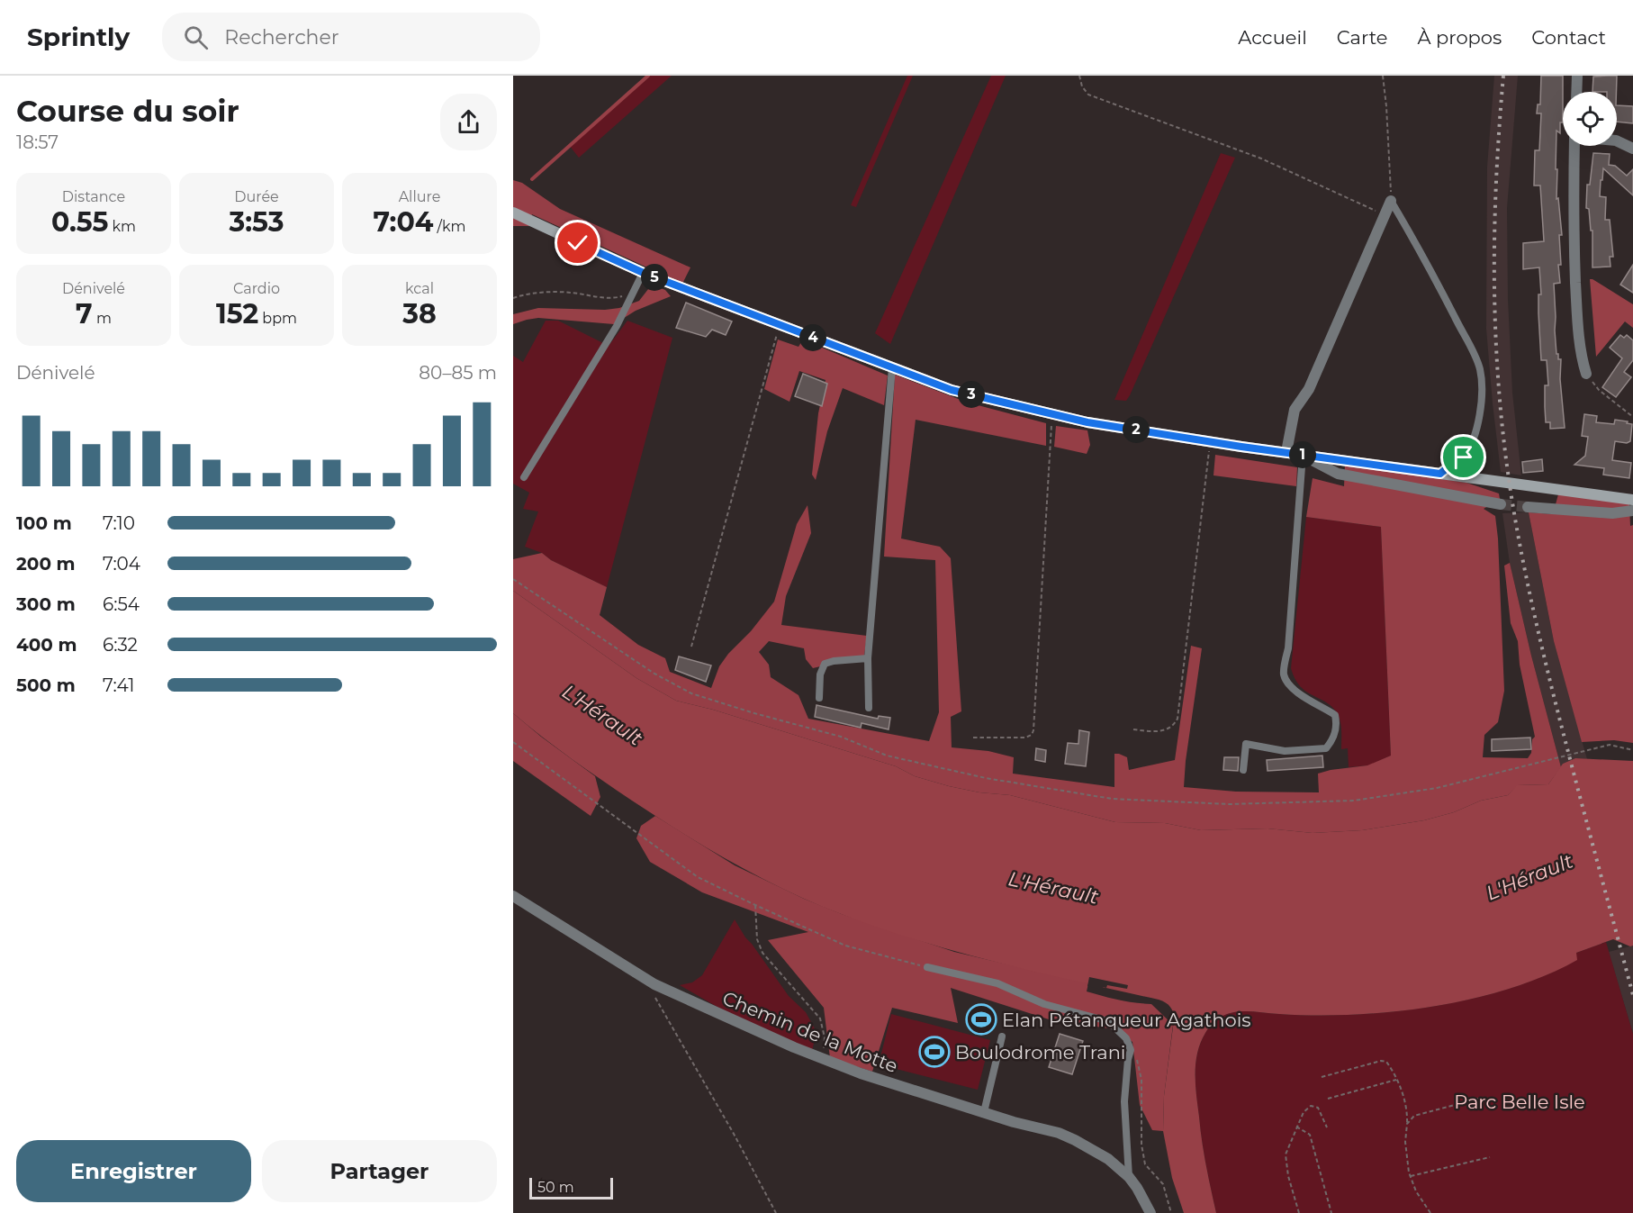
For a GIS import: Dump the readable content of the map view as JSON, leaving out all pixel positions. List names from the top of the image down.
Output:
{
  "streets": {
    "street": ["Chemin de la Motte"]
  },
  "water": ["L'Hérault"],
  "parks": ["Parc Belle Isle"],
  "places": {
    "sports": ["Elan Pétanqueur Agathois", "Boulodrome Trani"]
  },
  "scale_bar": "50 m",
  "page": {
    "header": "Sprintly",
    "search": "Rechercher",
    "nav": [
      "Accueil",
      "Carte",
      "À propos",
      "Contact"
    ],
    "heading": ["Course du soir", "18:57"],
    "stats": [
      ["Distance", "0.55 km"],
      ["Durée", "3:53"],
      ["Allure", "7:04 /km"],
      ["Dénivelé", "7 m"],
      ["Cardio", "152 bpm"],
      ["kcal", "38"]
    ],
    "pins": [
      "5",
      "4",
      "3",
      "2",
      "1"
    ],
    "chart": ["Dénivelé", "80–85 m"],
    "list": [
      {
        "name": "100 m",
        "note": "7:10"
      },
      {
        "name": "200 m",
        "note": "7:04"
      },
      {
        "name": "300 m",
        "note": "6:54"
      },
      {
        "name": "400 m",
        "note": "6:32"
      },
      {
        "name": "500 m",
        "note": "7:41"
      }
    ],
    "buttons": ["Enregistrer", "Partager"],
    "scale": "50 m"
  }
}
